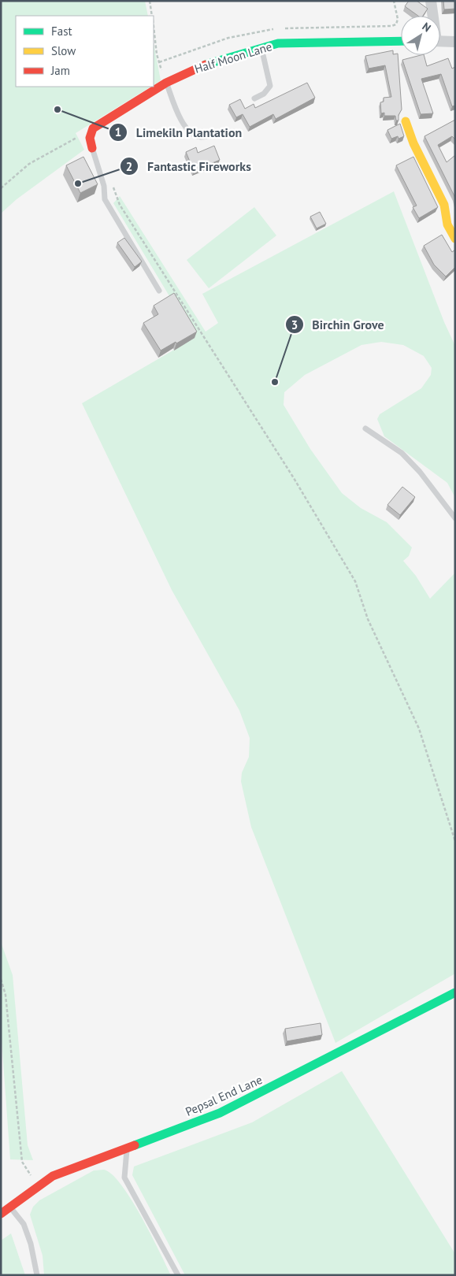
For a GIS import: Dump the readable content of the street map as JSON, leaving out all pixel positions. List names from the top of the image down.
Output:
{
  "streets": {
    "street": ["Half Moon Lane", "Pepsal End Lane"]
  },
  "places": ["Limekiln Plantation", "Fantastic Fireworks", "Birchin Grove"],
  "legend": ["Fast", "Slow", "Jam"],
  "north": "top right"
}
